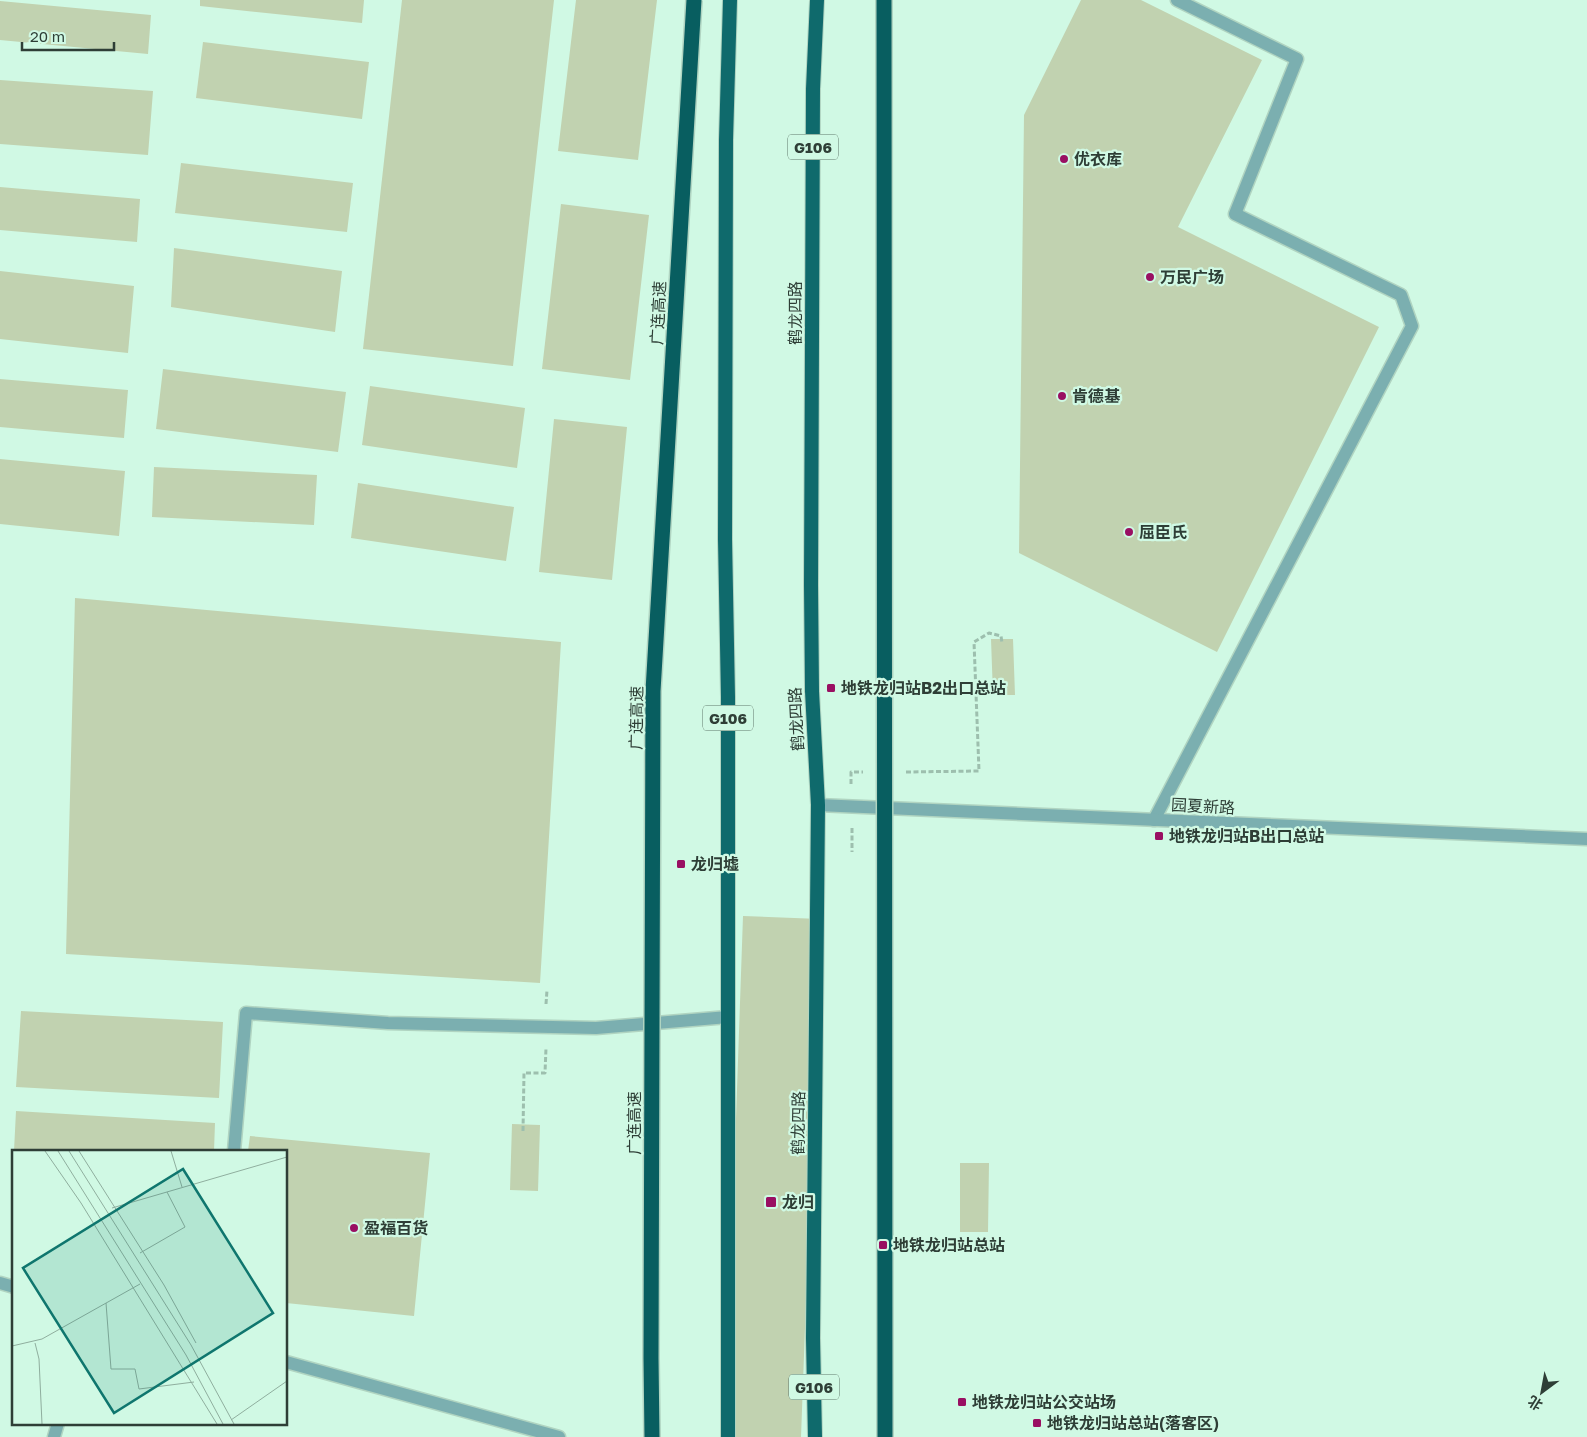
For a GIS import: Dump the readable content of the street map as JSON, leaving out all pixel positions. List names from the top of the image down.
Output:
{
  "streets": {
    "highway": ["G106", "广连高速", "鹤龙四路"],
    "street": ["园夏新路"]
  },
  "crossings": [
    ["鹤龙四路", "园夏新路"]
  ],
  "places": {
    "other": [
      "优衣库",
      "万民广场",
      "肯德基",
      "屈臣氏",
      "盈福百货"
    ],
    "transit": [
      "地铁龙归站B2出口总站",
      "地铁龙归站B出口总站",
      "龙归墟",
      "龙归",
      "地铁龙归站总站",
      "地铁龙归站公交站场",
      "地铁龙归站总站(落客区)"
    ]
  },
  "scale_bar": "20 m",
  "north": "bottom left"
}
